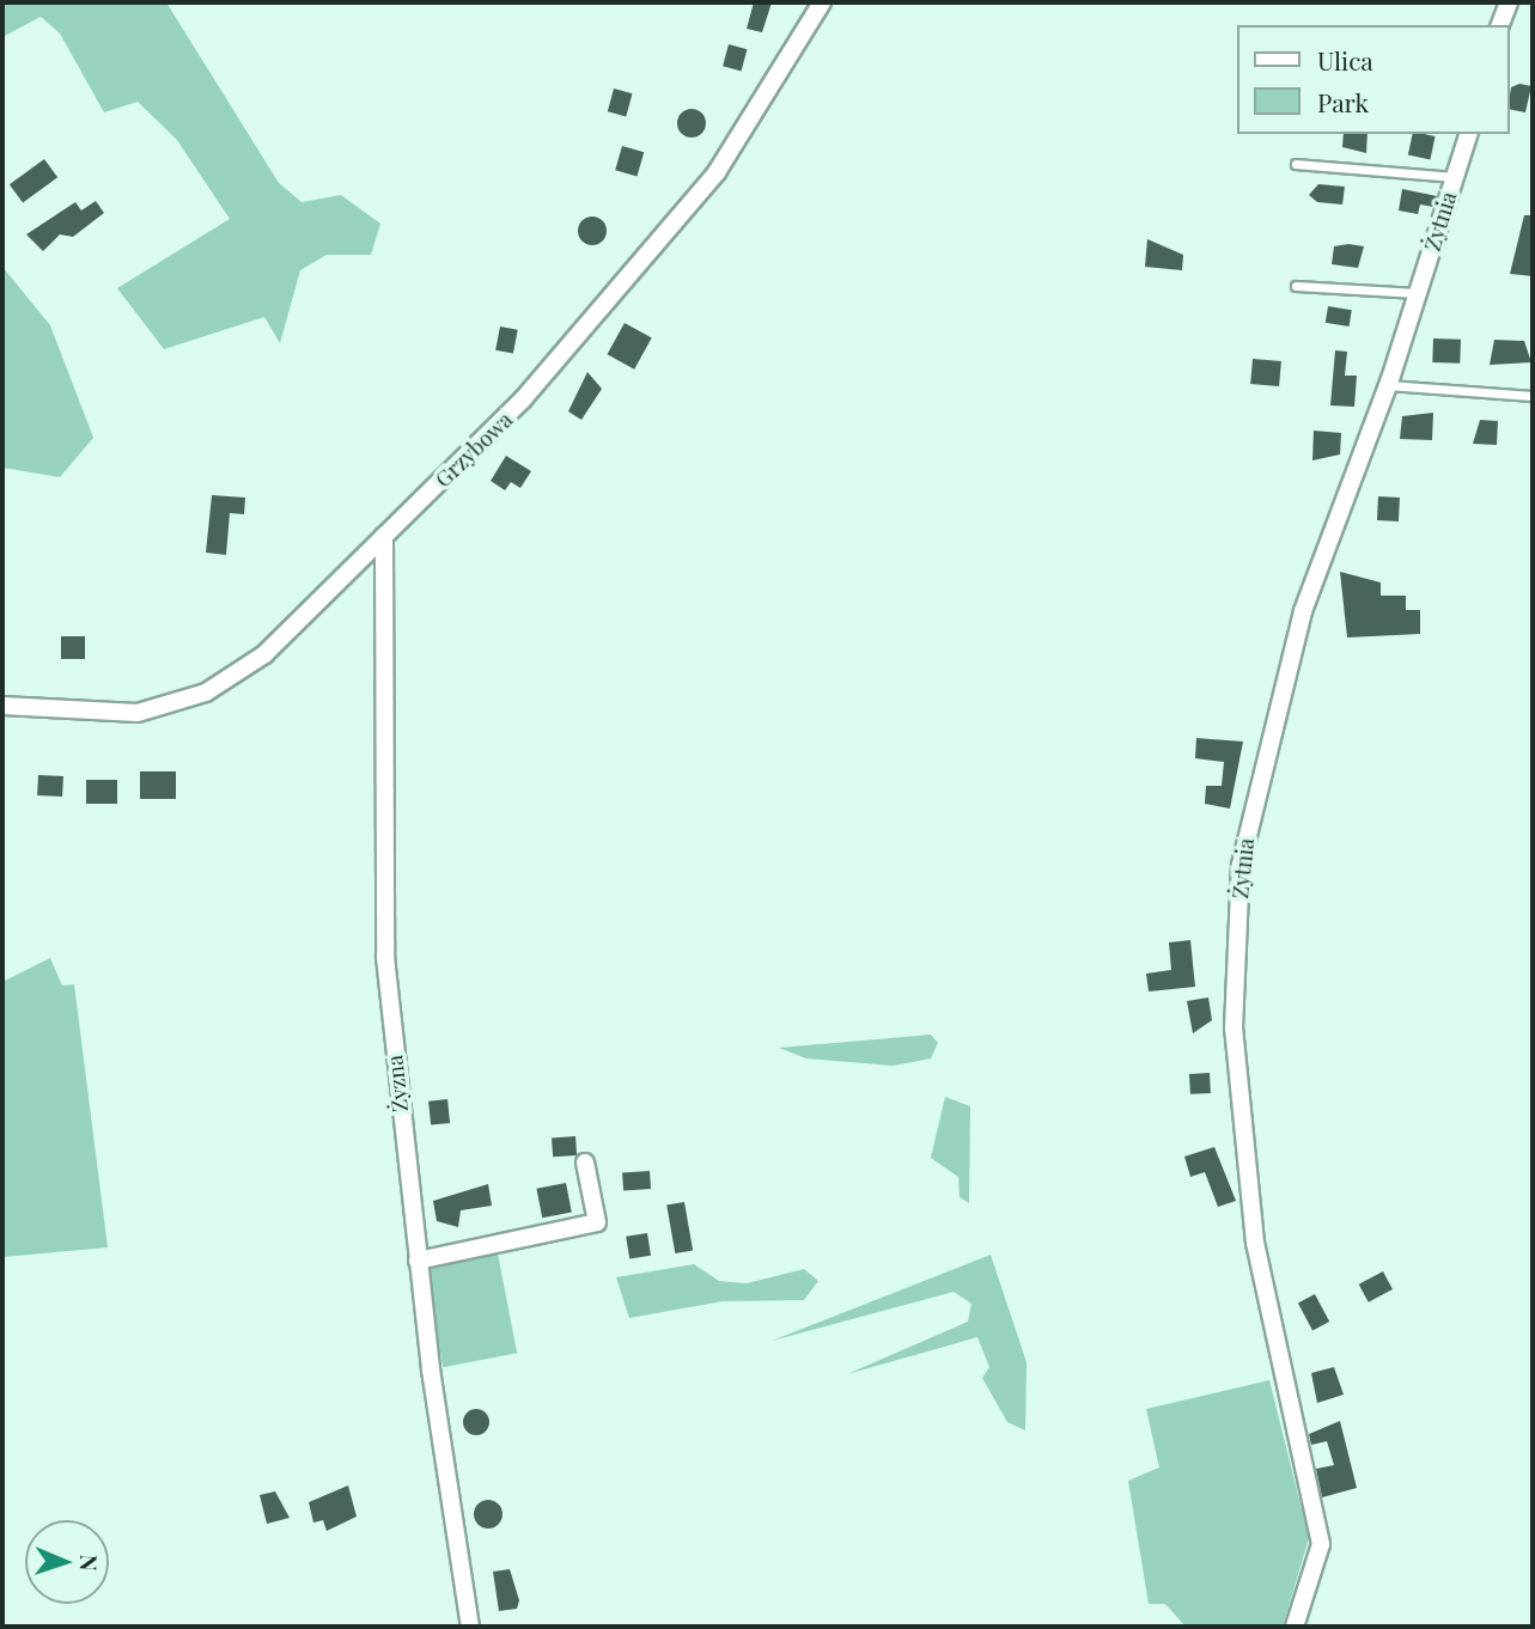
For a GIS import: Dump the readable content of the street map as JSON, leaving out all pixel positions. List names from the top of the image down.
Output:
{
  "streets": {
    "street": ["Żytnia", "Grzybowa", "Żyzna"]
  },
  "crossings": [
    ["Grzybowa", "Żyzna"]
  ],
  "legend": ["Ulica", "Park"],
  "north": "right"
}
